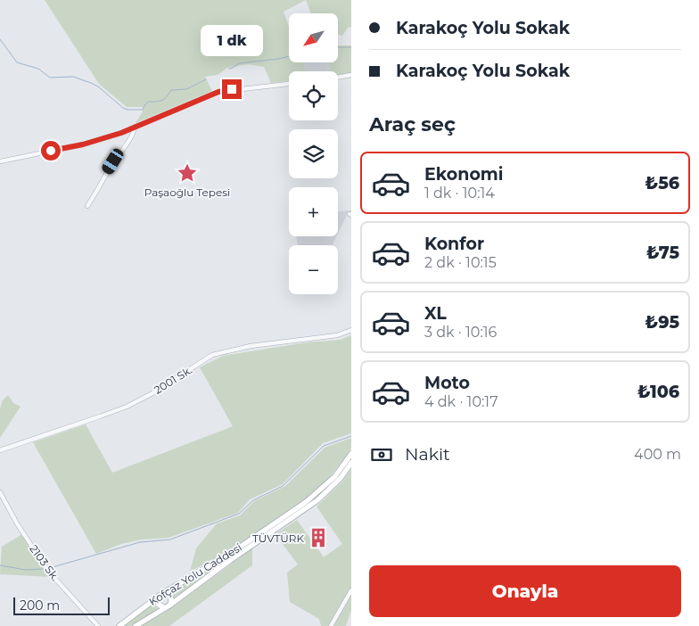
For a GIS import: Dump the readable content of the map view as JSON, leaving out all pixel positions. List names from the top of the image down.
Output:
{
  "streets": {
    "main road": ["Kofçaz Yolu Caddesi"],
    "street": ["2001 Sk.", "2103 Sk."]
  },
  "places": {
    "place": ["Paşaoğlu Tepesi"],
    "building": ["TÜVTÜRK"]
  },
  "scale_bar": "200 m",
  "north": "bottom left",
  "page": {
    "banner": ["Karakoç Yolu Sokak", "Karakoç Yolu Sokak"],
    "map_buttons": ["+", "−"],
    "bubble": "1 dk",
    "heading": "Araç seç",
    "list": [
      {
        "name": "Ekonomi",
        "note": "1 dk · 10:14",
        "value": "₺56"
      },
      {
        "name": "Konfor",
        "note": "2 dk · 10:15",
        "value": "₺75"
      },
      {
        "name": "XL",
        "note": "3 dk · 10:16",
        "value": "₺95"
      },
      {
        "name": "Moto",
        "note": "4 dk · 10:17",
        "value": "₺106"
      }
    ],
    "pay": ["Nakit", "400 m"],
    "buttons": "Onayla",
    "scale": "200 m"
  }
}
